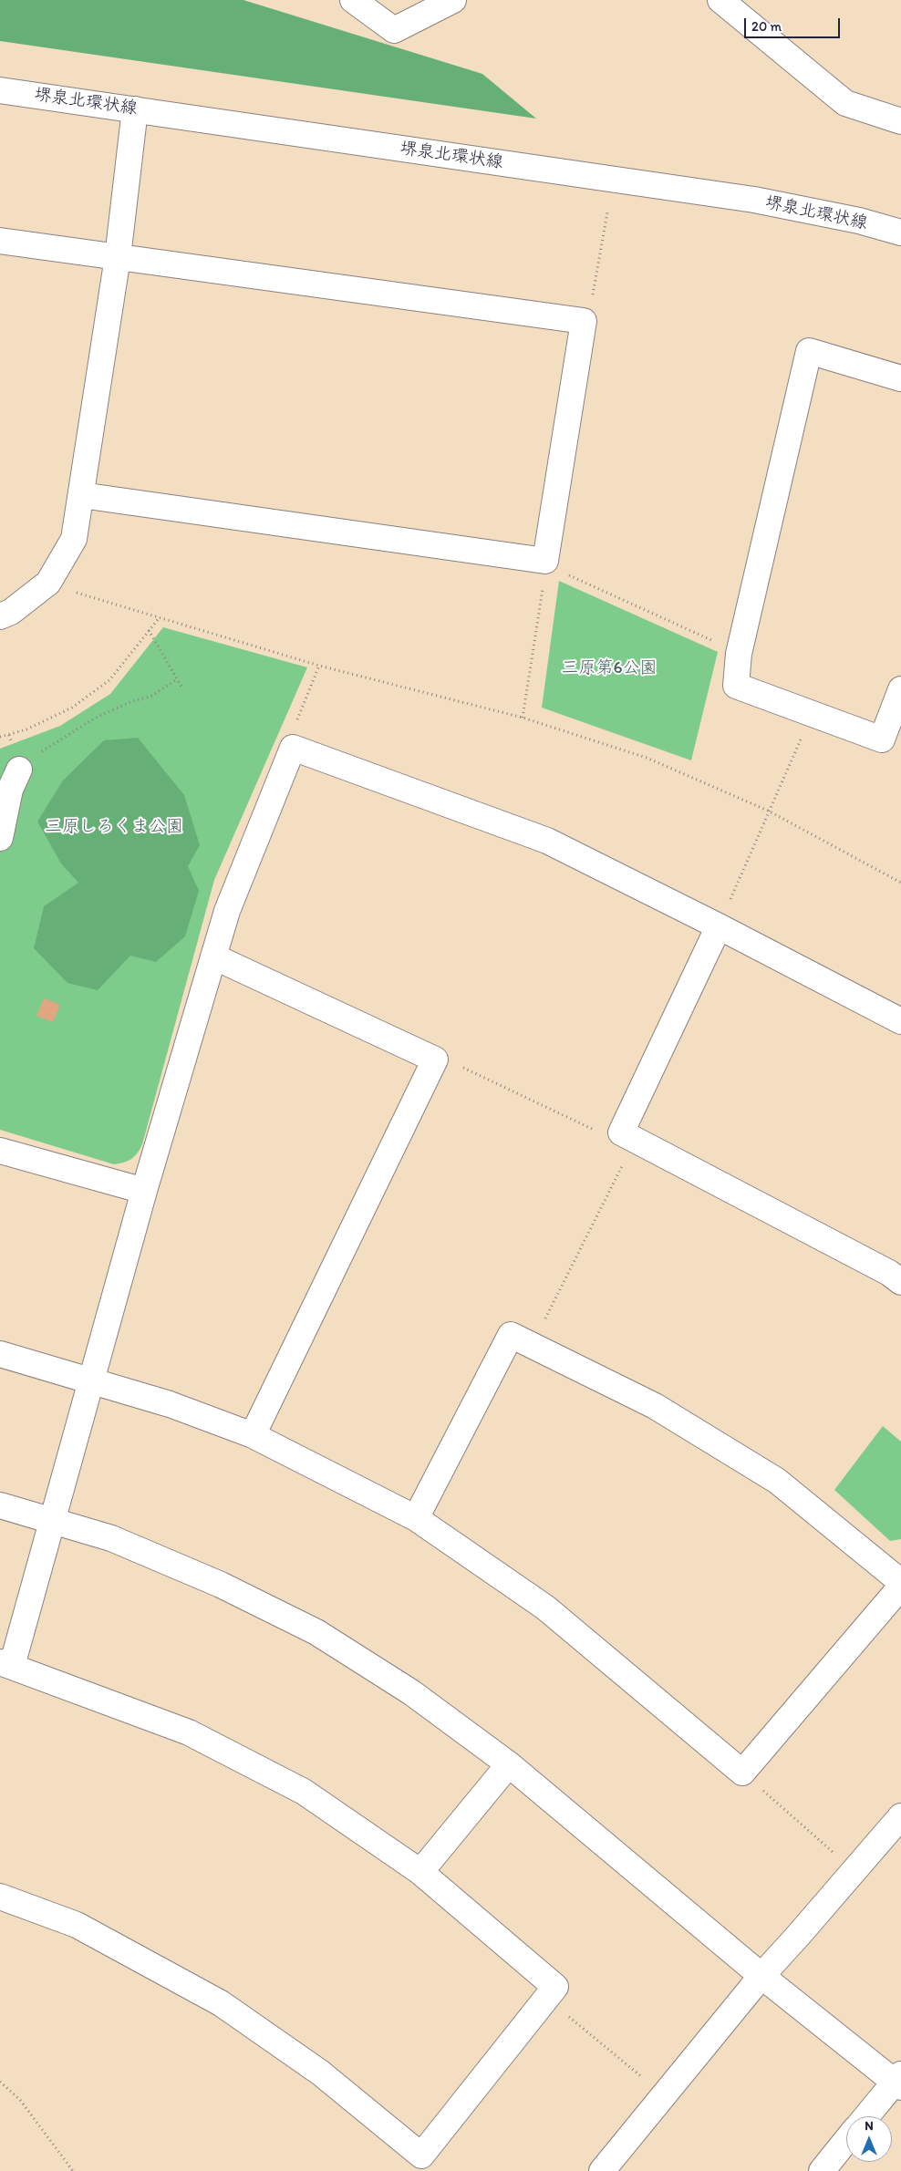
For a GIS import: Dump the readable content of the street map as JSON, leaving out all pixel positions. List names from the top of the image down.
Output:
{
  "streets": {
    "street": ["堺泉北環状線"]
  },
  "parks": ["三原第6公園", "三原しろくま公園"],
  "scale_bar": "20 m",
  "north": "top"
}
